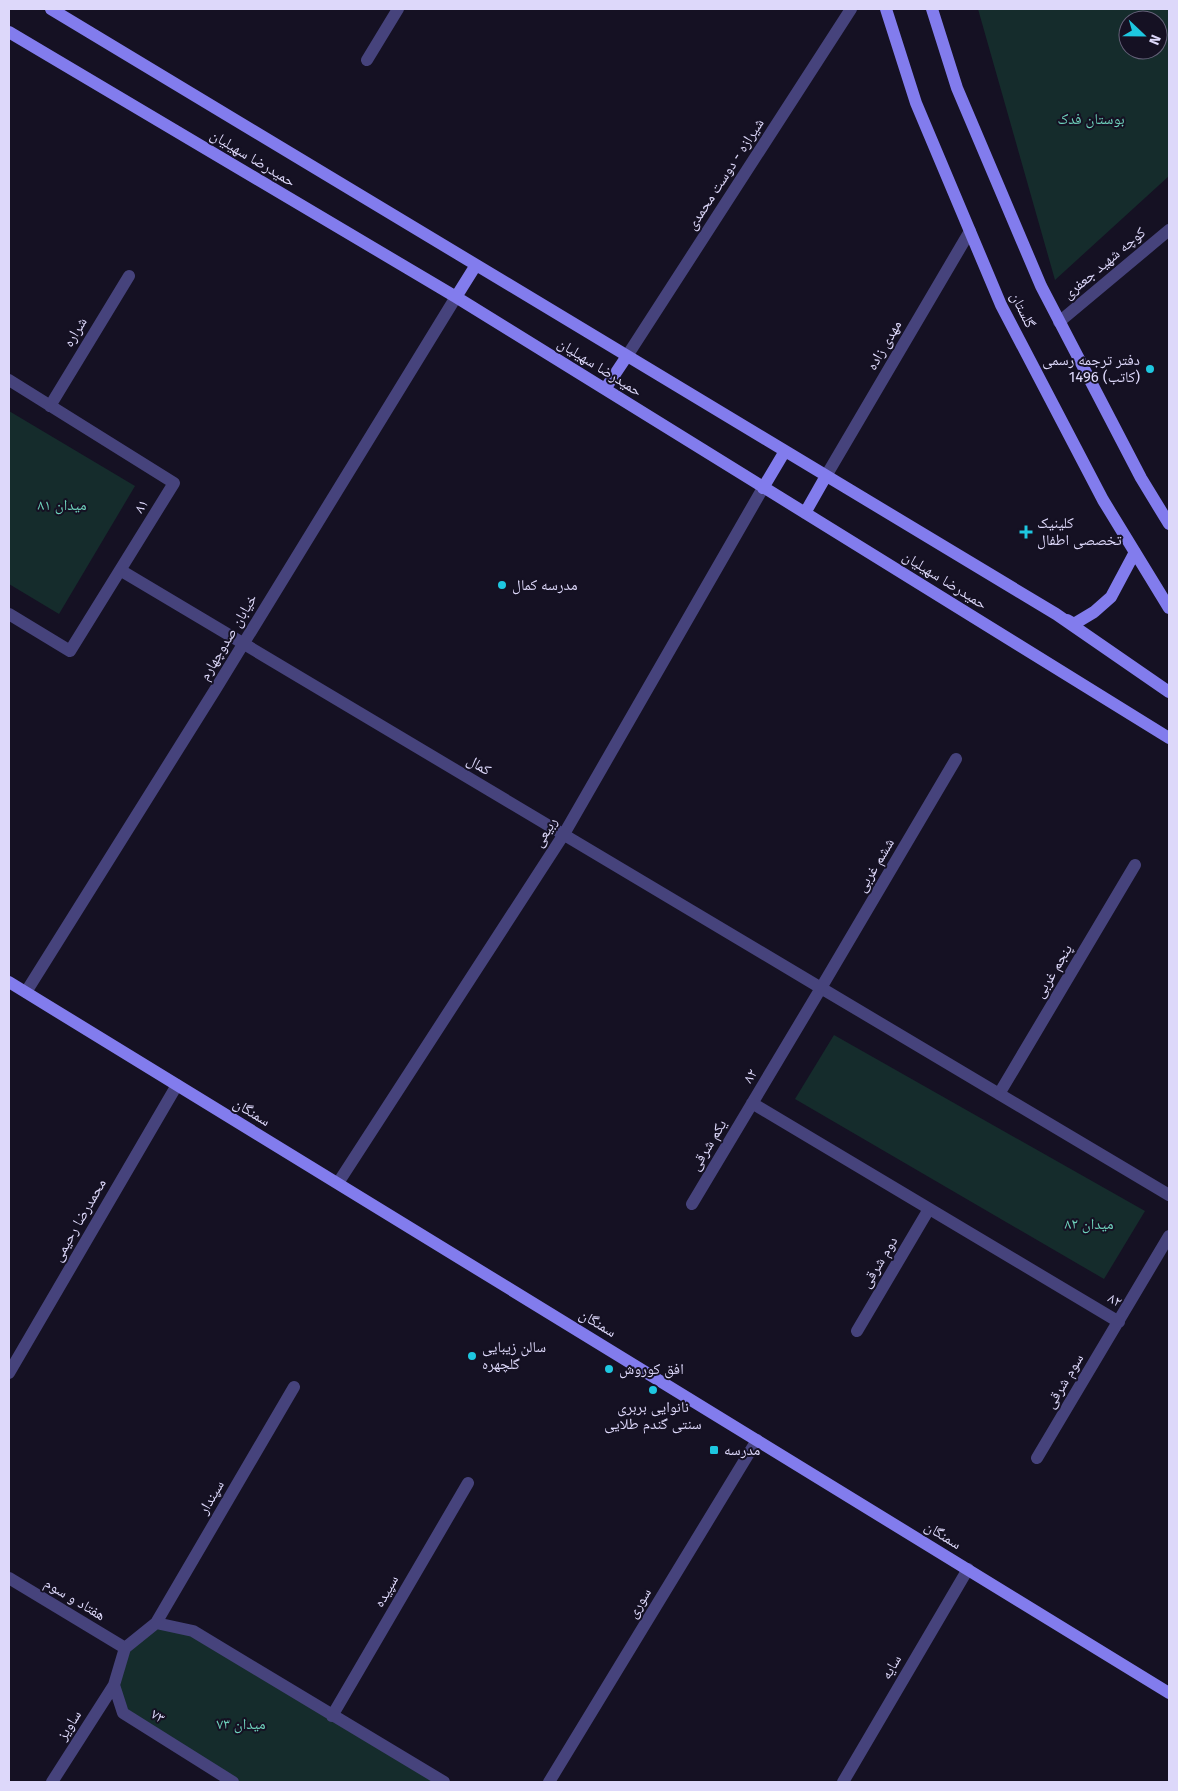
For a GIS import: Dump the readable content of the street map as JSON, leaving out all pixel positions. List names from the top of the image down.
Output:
{
  "streets": {
    "main road": ["حمیدرضا سهیلیان", "گلستان", "سمنگان"],
    "street": [
      "شیرازه - دوست محمدی",
      "کوچه شهید جعفری",
      "شراره",
      "مهدی زاده",
      "۸۱",
      "خیابان صدوچهارم",
      "کمال",
      "ربیعی",
      "ششم غربی",
      "پنجم غربی",
      "۸۲",
      "یکم شرقی",
      "محمدرضا رحیمی",
      "دوم شرقی",
      "سوم شرقی",
      "سپندار",
      "سپیده",
      "هفتاد و سوم",
      "سوری",
      "سایه",
      "۷۳",
      "ساویز"
    ]
  },
  "crossings": [
    ["حمیدرضا سهیلیان", "شیرازه - دوست محمدی"],
    ["حمیدرضا سهیلیان", "مهدی زاده"],
    ["حمیدرضا سهیلیان", "خیابان صدوچهارم"],
    ["حمیدرضا سهیلیان", "ربیعی"],
    ["کوچه شهید جعفری", "گلستان"],
    ["گلستان", "مهدی زاده"],
    ["شراره", "۸۱"],
    ["۸۱", "کمال"],
    ["خیابان صدوچهارم", "کمال"],
    ["خیابان صدوچهارم", "سمنگان"],
    ["کمال", "ربیعی"],
    ["کمال", "ششم غربی"],
    ["کمال", "۸۲"],
    ["ربیعی", "سمنگان"],
    ["ششم غربی", "۸۲"],
    ["۸۲", "یکم شرقی"],
    ["۸۲", "دوم شرقی"],
    ["۸۲", "سوم شرقی"],
    ["سمنگان", "محمدرضا رحیمی"],
    ["سمنگان", "سوری"],
    ["سمنگان", "سایه"],
    ["۷۳", "ساویز"]
  ],
  "parks": [
    "بوستان فدک",
    "میدان ۸۱",
    "میدان ۸۲",
    "میدان ۷۳"
  ],
  "places": {
    "other": [
      "دفتر ترجمه رسمی 1496 (کاتب)",
      "مدرسه کمال",
      "سالن زیبایی گلچهره",
      "افق کوروش",
      "نانوایی بربری سنتی گندم طلایی"
    ],
    "health": ["کلینیک تخصصی اطفال"],
    "transit": ["مدرسه"]
  },
  "north": "right"
}
